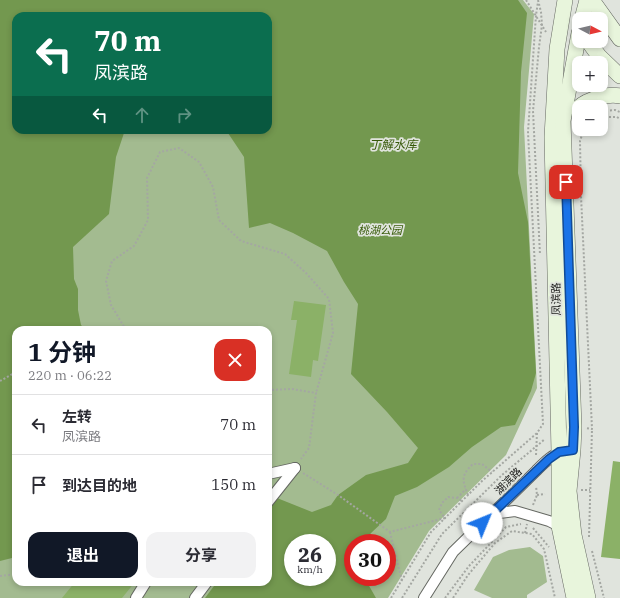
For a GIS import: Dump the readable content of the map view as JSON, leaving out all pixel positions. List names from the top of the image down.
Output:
{
  "streets": {
    "street": ["凤滨路", "湖滨路"]
  },
  "crossings": [
    ["凤滨路", "湖滨路"]
  ],
  "water": ["丁解水库"],
  "parks": ["桃湖公园"],
  "north": "right",
  "page": {
    "map_buttons": ["+", "−"],
    "turn": ["70 m", "凤滨路"],
    "heading": ["1 分钟", "220 m · 06:22"],
    "list": [
      {
        "name": "左转",
        "note": "凤滨路",
        "value": "70 m"
      },
      {
        "name": "到达目的地",
        "value": "150 m"
      }
    ],
    "buttons": ["退出", "分享"],
    "speed": "26 km/h",
    "limit": "30"
  }
}
